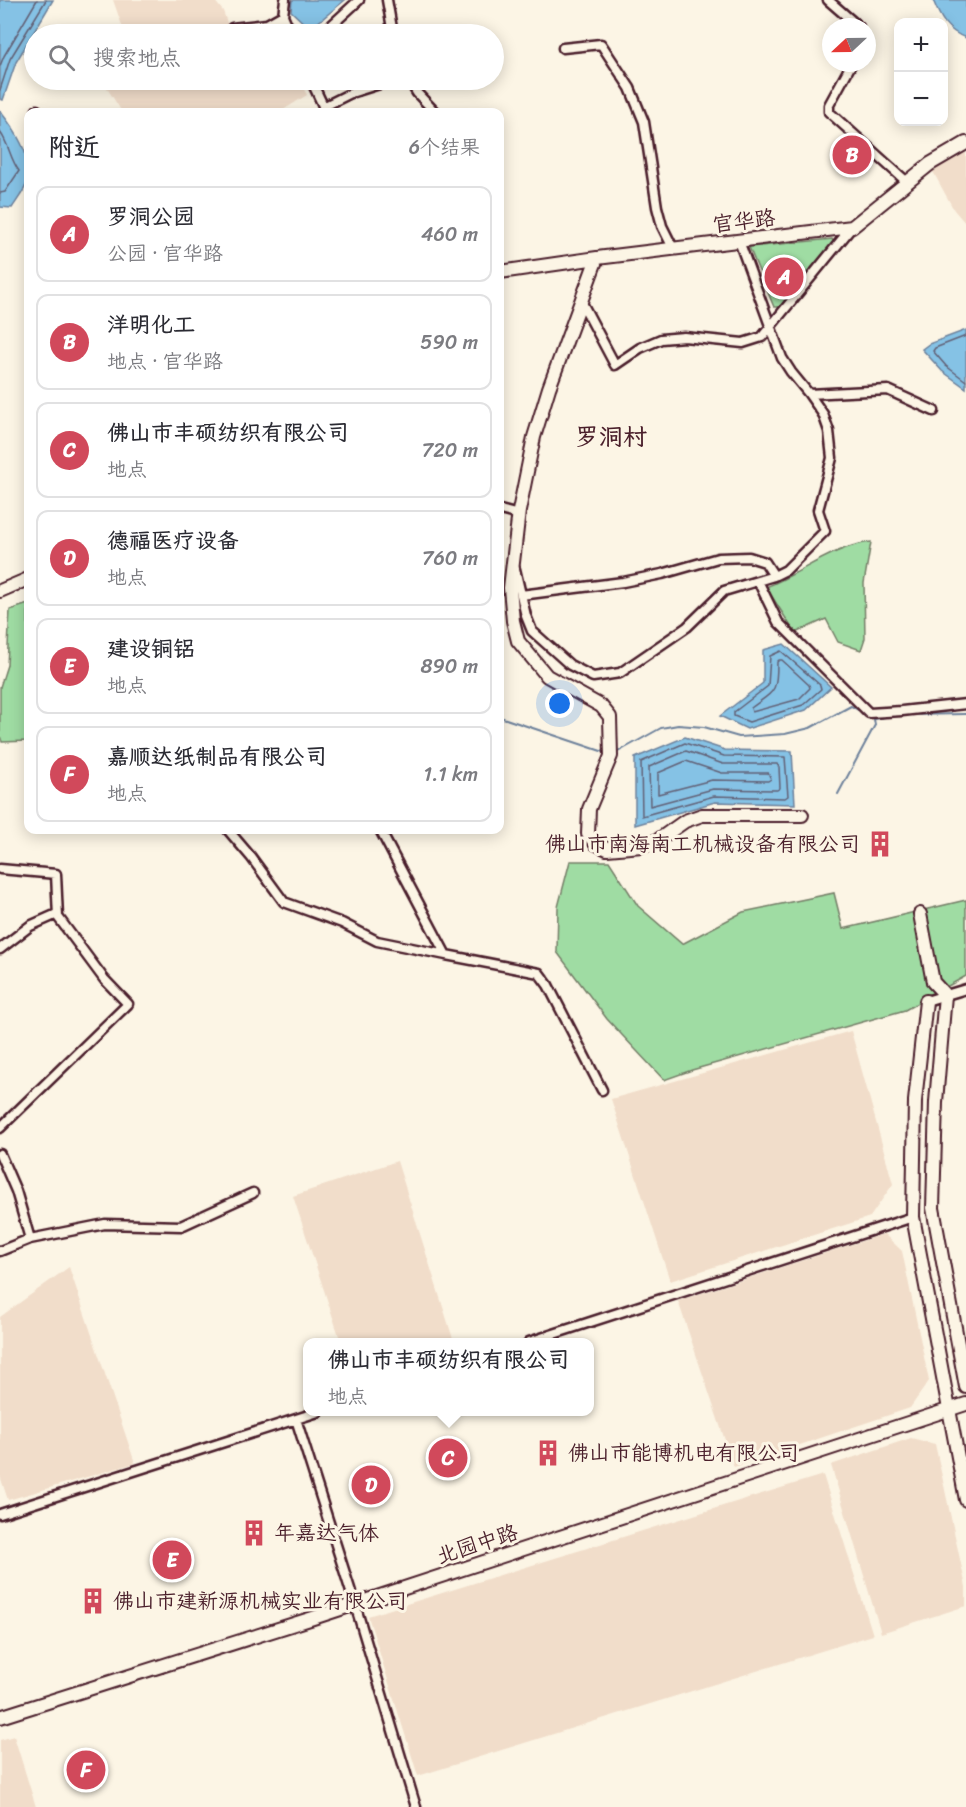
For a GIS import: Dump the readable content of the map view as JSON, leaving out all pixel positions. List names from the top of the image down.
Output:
{
  "streets": {
    "street": ["官华路", "北园中路"]
  },
  "districts": ["罗洞村"],
  "places": {
    "building": [
      "佛山市南海南工机械设备有限公司",
      "佛山市能博机电有限公司",
      "年嘉达气体",
      "佛山市建新源机械实业有限公司"
    ]
  },
  "north": "left",
  "page": {
    "map_buttons": ["+", "−"],
    "search": "搜索地点",
    "heading": ["附近", "6个结果"],
    "pins": [
      "B",
      "A",
      "C",
      "D",
      "E",
      "F"
    ],
    "list": [
      {
        "mark": "A",
        "name": "罗洞公园",
        "note": "公园 · 官华路",
        "value": "460 m"
      },
      {
        "mark": "B",
        "name": "洋明化工",
        "note": "地点 · 官华路",
        "value": "590 m"
      },
      {
        "mark": "C",
        "name": "佛山市丰硕纺织有限公司",
        "note": "地点",
        "value": "720 m"
      },
      {
        "mark": "D",
        "name": "德福医疗设备",
        "note": "地点",
        "value": "760 m"
      },
      {
        "mark": "E",
        "name": "建设铜铝",
        "note": "地点",
        "value": "890 m"
      },
      {
        "mark": "F",
        "name": "嘉顺达纸制品有限公司",
        "note": "地点",
        "value": "1.1 km"
      }
    ],
    "popup": ["佛山市丰硕纺织有限公司", "地点"]
  }
}
